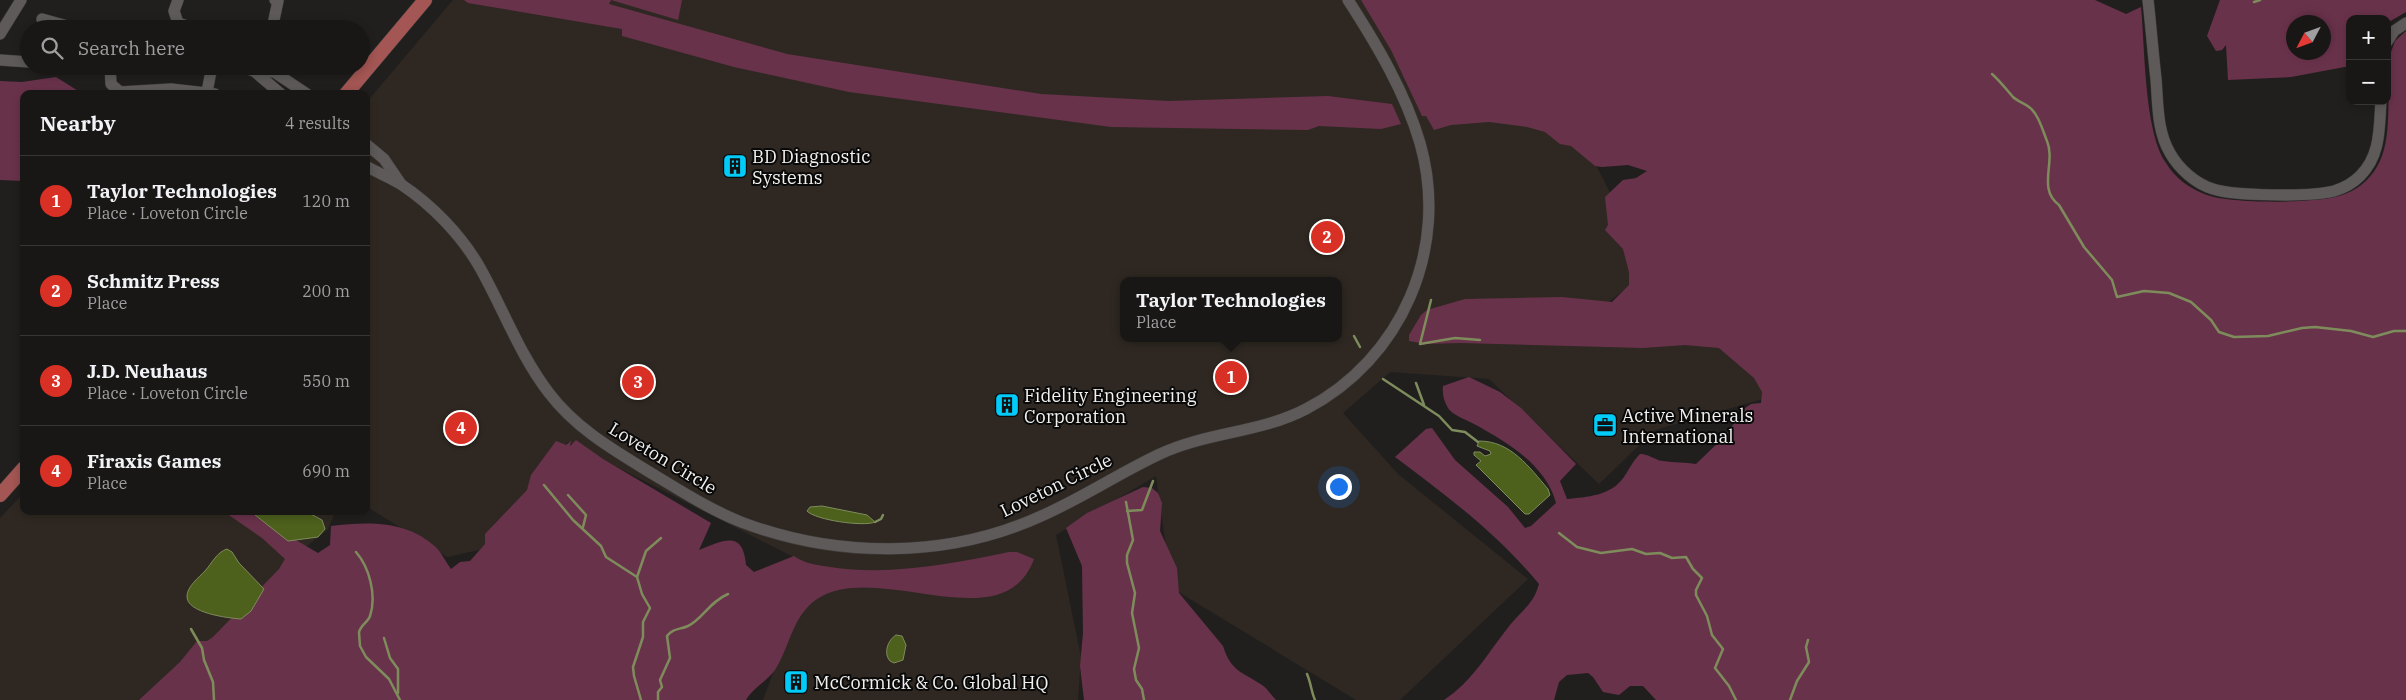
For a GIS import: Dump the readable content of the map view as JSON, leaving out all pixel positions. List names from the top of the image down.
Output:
{
  "streets": {
    "street": ["Loveton Circle"]
  },
  "places": {
    "building": ["BD Diagnostic Systems", "Fidelity Engineering Corporation", "McCormick & Co. Global HQ"],
    "office": ["Active Minerals International"]
  },
  "north": "bottom left",
  "page": {
    "map_buttons": ["+", "−"],
    "search": "Search here",
    "heading": ["Nearby", "4 results"],
    "list": [
      {
        "mark": "1",
        "name": "Taylor Technologies",
        "note": "Place · Loveton Circle",
        "value": "120 m"
      },
      {
        "mark": "2",
        "name": "Schmitz Press",
        "note": "Place",
        "value": "200 m"
      },
      {
        "mark": "3",
        "name": "J.D. Neuhaus",
        "note": "Place · Loveton Circle",
        "value": "550 m"
      },
      {
        "mark": "4",
        "name": "Firaxis Games",
        "note": "Place",
        "value": "690 m"
      }
    ],
    "pins": [
      "2",
      "1",
      "3",
      "4"
    ],
    "popup": ["Taylor Technologies", "Place"]
  }
}
